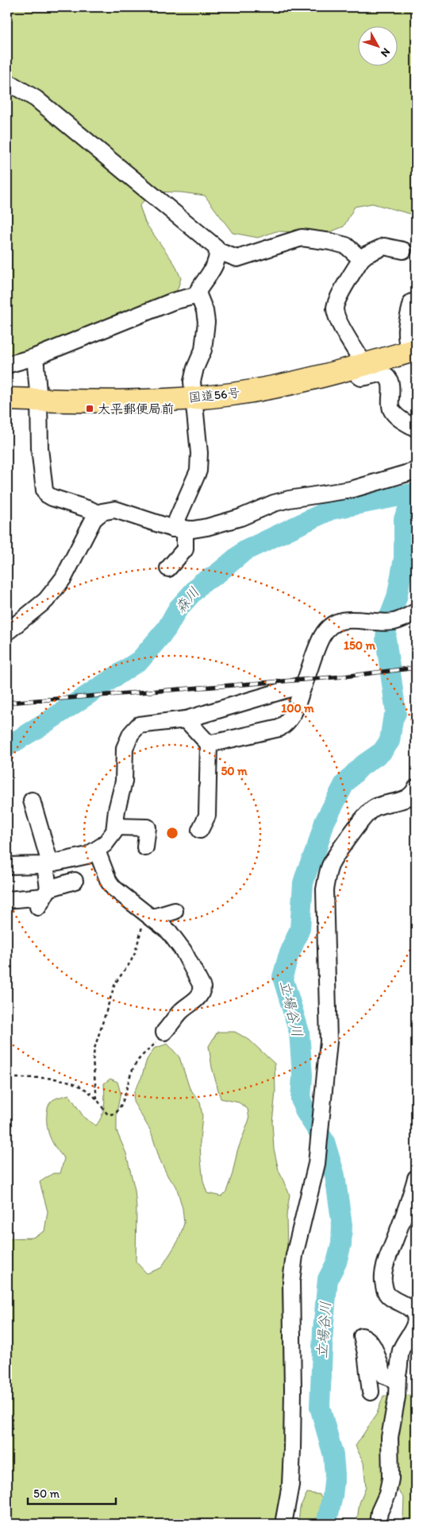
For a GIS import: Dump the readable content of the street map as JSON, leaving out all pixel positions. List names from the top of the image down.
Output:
{
  "streets": {
    "highway": ["国道56号"]
  },
  "water": ["森川", "立場谷川"],
  "places": {
    "transit": ["大平郵便局前"]
  },
  "scale_bar": "50 m",
  "north": "bottom right",
  "rings": ["150 m", "100 m", "50 m"]
}
